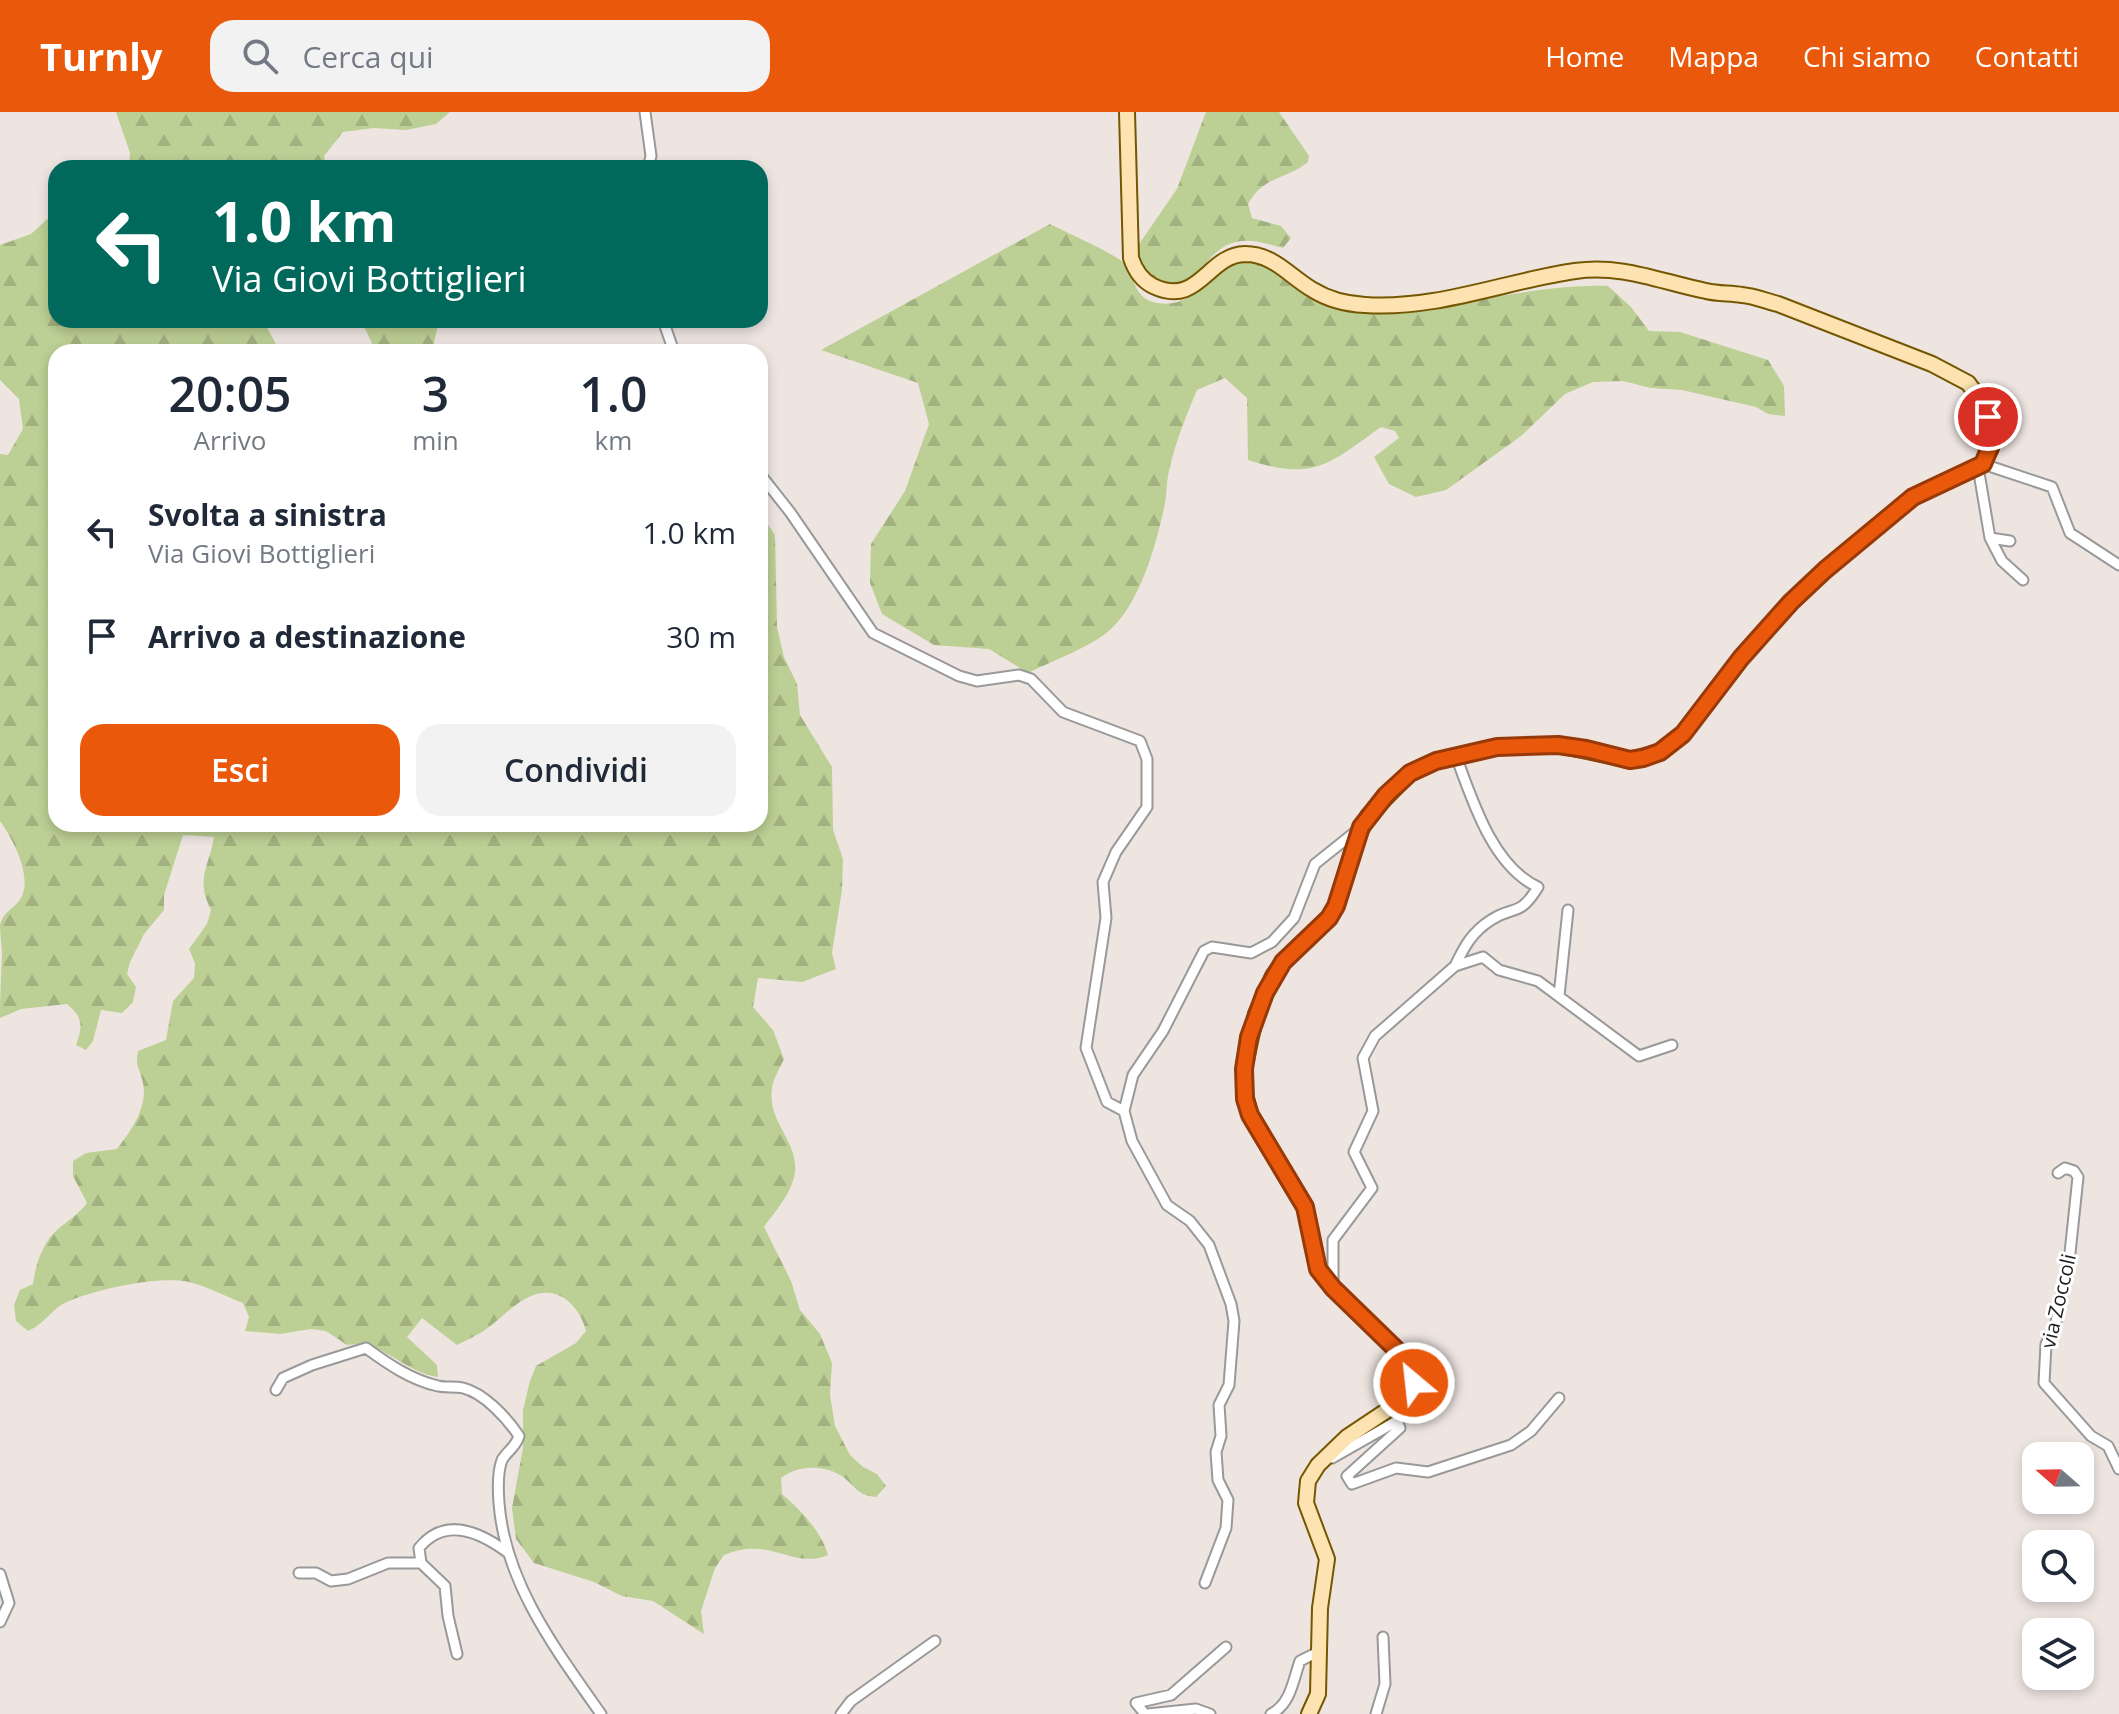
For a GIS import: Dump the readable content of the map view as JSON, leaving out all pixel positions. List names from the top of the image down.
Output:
{
  "streets": {
    "street": ["via Zoccoli"]
  },
  "north": "left",
  "page": {
    "header": "Turnly",
    "search": "Cerca qui",
    "nav": [
      "Home",
      "Mappa",
      "Chi siamo",
      "Contatti"
    ],
    "turn": ["1.0 km", "Via Giovi Bottiglieri"],
    "eta": [
      "20:05",
      "Arrivo",
      "3",
      "min",
      "1.0",
      "km"
    ],
    "list": [
      {
        "name": "Svolta a sinistra",
        "note": "Via Giovi Bottiglieri",
        "value": "1.0 km"
      },
      {
        "name": "Arrivo a destinazione",
        "value": "30 m"
      }
    ],
    "buttons": ["Esci", "Condividi"]
  }
}
